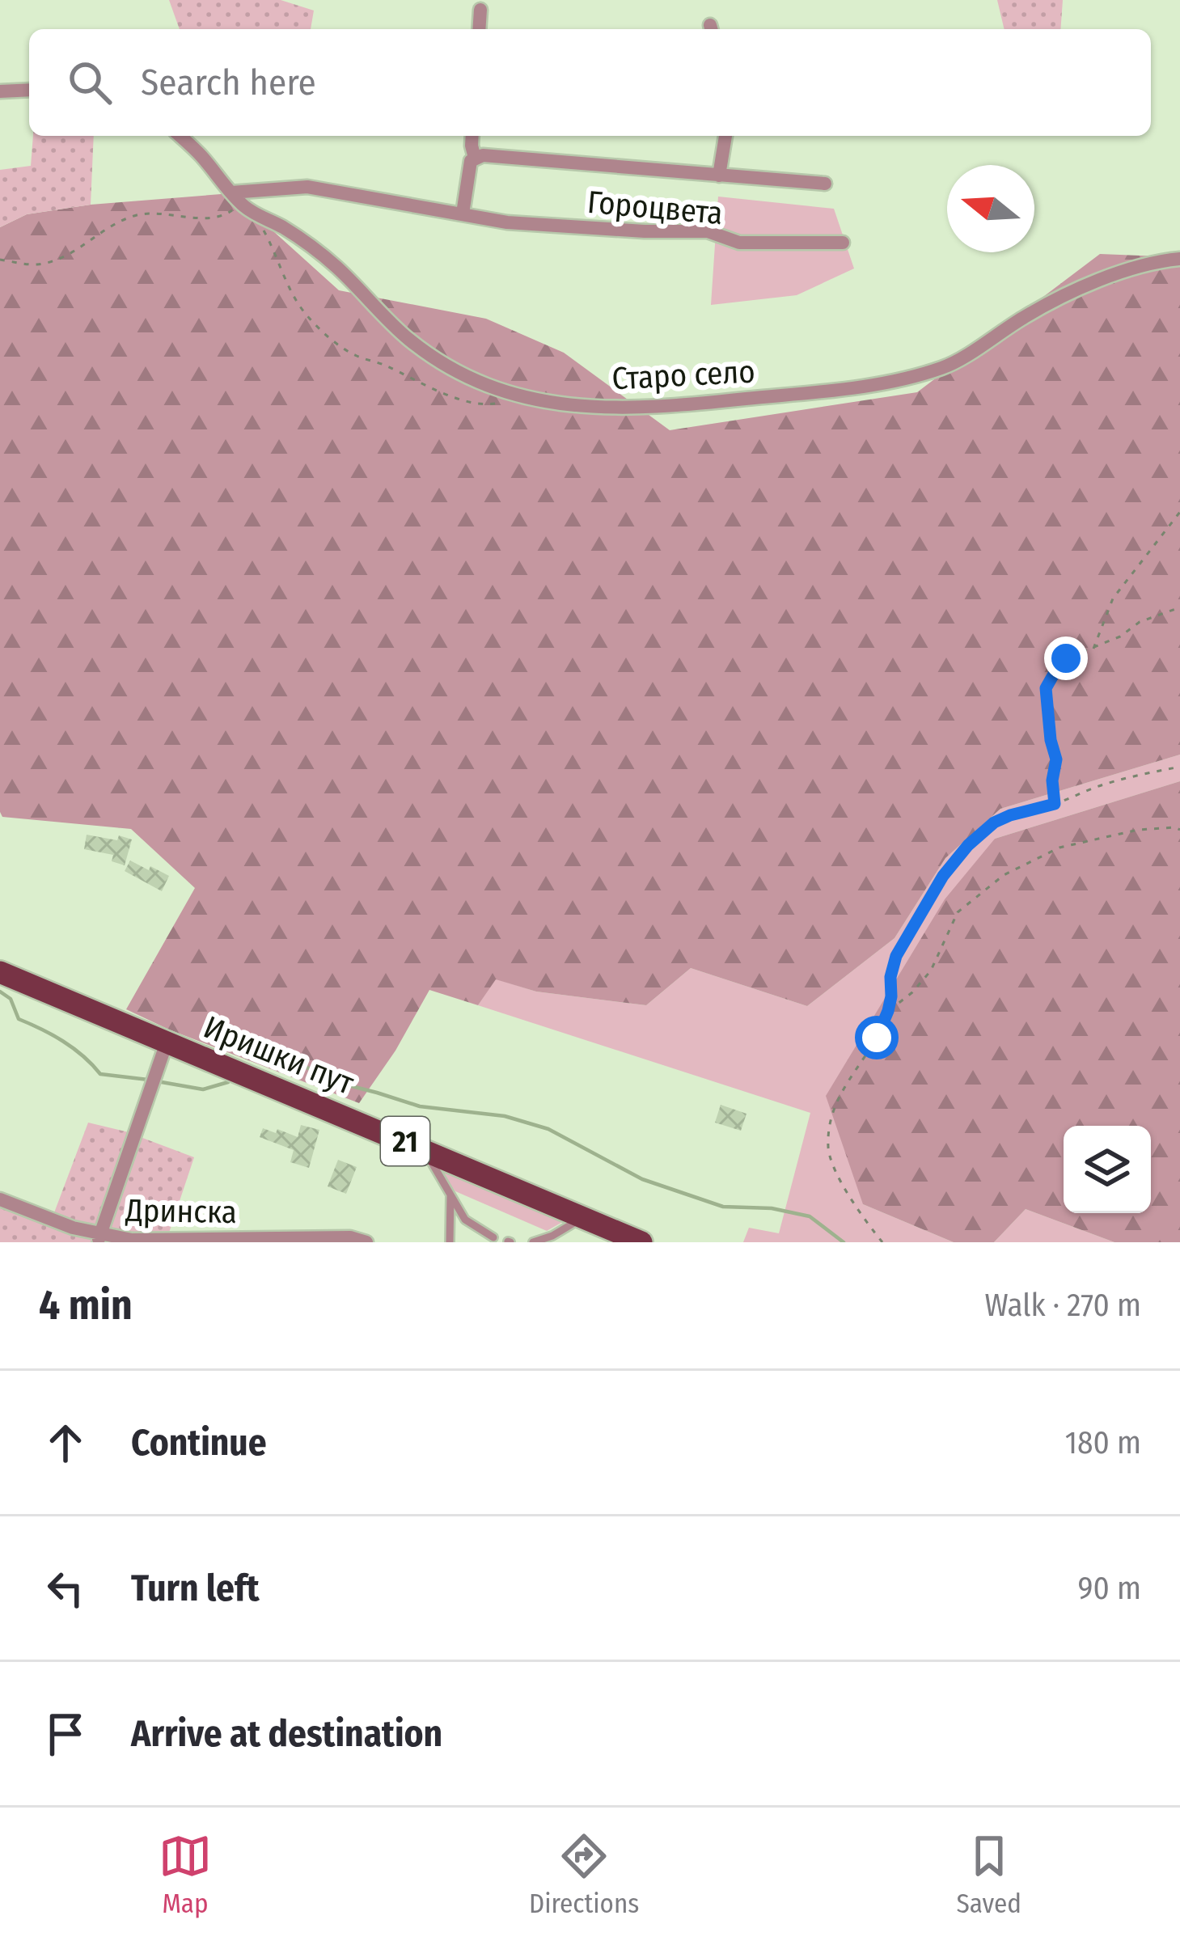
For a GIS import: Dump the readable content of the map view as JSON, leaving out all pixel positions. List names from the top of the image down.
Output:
{
  "streets": {
    "main road": ["Иришки пут", "21"],
    "street": ["Гороцвета", "Старо село", "Дринска"]
  },
  "crossings": [
    ["Гороцвета", "Старо село"]
  ],
  "north": "left",
  "page": {
    "search": "Search here",
    "heading": ["4 min", "Walk · 270 m"],
    "list": [
      ["Continue", "180 m"],
      ["Turn left", "90 m"],
      "Arrive at destination"
    ],
    "nav": ["Map", "Directions", "Saved"]
  }
}
